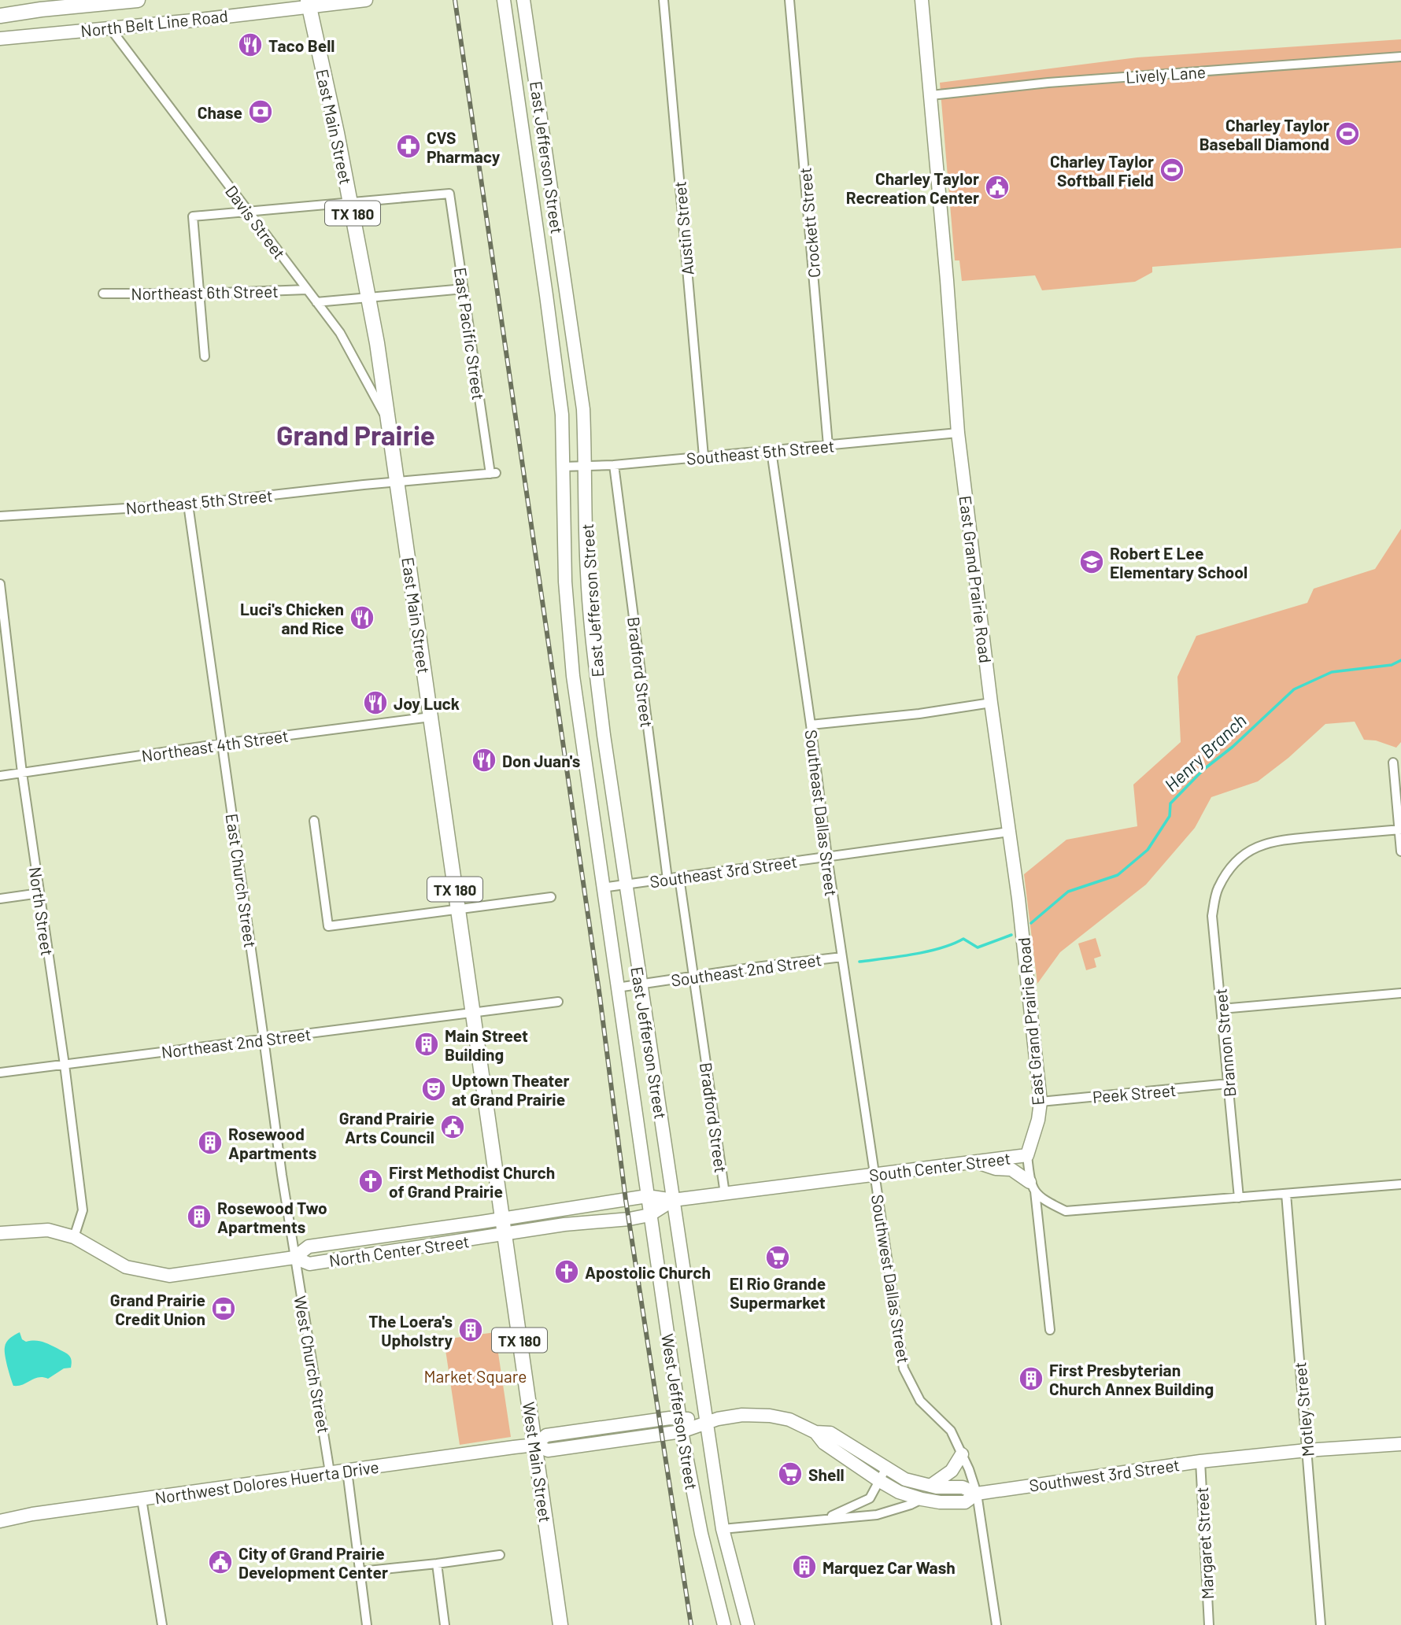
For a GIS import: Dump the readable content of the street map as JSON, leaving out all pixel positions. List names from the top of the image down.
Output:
{
  "streets": {
    "main road": [
      "North Belt Line Road",
      "East Main Street",
      "TX 180",
      "West Main Street"
    ],
    "street": [
      "Lively Lane",
      "East Jefferson Street",
      "Davis Street",
      "Crockett Street",
      "Austin Street",
      "Northeast 6th Street",
      "East Pacific Street",
      "Southeast 5th Street",
      "Northeast 5th Street",
      "East Grand Prairie Road",
      "Bradford Street",
      "Northeast 4th Street",
      "Southeast Dallas Street",
      "Southeast 3rd Street",
      "East Church Street",
      "North Street",
      "Southeast 2nd Street",
      "Northeast 2nd Street",
      "Brannon Street",
      "Peek Street",
      "South Center Street",
      "North Center Street",
      "Southwest Dallas Street",
      "West Church Street",
      "Motley Street",
      "West Jefferson Street",
      "Southwest 3rd Street",
      "Northwest Dolores Huerta Drive",
      "Margaret Street"
    ]
  },
  "crossings": [
    ["North Belt Line Road", "East Main Street"],
    ["North Belt Line Road", "Davis Street"],
    ["Lively Lane", "East Grand Prairie Road"],
    ["East Main Street", "Davis Street"],
    ["East Main Street", "East Pacific Street"],
    ["East Main Street", "Northeast 5th Street"],
    ["East Main Street", "Northeast 4th Street"],
    ["East Main Street", "Northeast 2nd Street"],
    ["East Main Street", "South Center Street"],
    ["East Main Street", "North Center Street"],
    ["East Main Street", "West Main Street"],
    ["East Jefferson Street", "Southeast 5th Street"],
    ["East Jefferson Street", "Southeast 3rd Street"],
    ["East Jefferson Street", "Southeast 2nd Street"],
    ["East Jefferson Street", "South Center Street"],
    ["East Jefferson Street", "West Jefferson Street"],
    ["Davis Street", "Northeast 6th Street"],
    ["Crockett Street", "Southeast 5th Street"],
    ["Austin Street", "Southeast 5th Street"],
    ["East Pacific Street", "Northeast 5th Street"],
    ["Southeast 5th Street", "East Grand Prairie Road"],
    ["Southeast 5th Street", "Bradford Street"],
    ["Southeast 5th Street", "Southeast Dallas Street"],
    ["Northeast 5th Street", "East Church Street"],
    ["East Grand Prairie Road", "Southeast 3rd Street"],
    ["East Grand Prairie Road", "Peek Street"],
    ["East Grand Prairie Road", "South Center Street"],
    ["Bradford Street", "Southeast 3rd Street"],
    ["Bradford Street", "Southeast 2nd Street"],
    ["Bradford Street", "South Center Street"],
    ["Northeast 4th Street", "East Church Street"],
    ["Northeast 4th Street", "North Street"],
    ["Southeast Dallas Street", "Southeast 3rd Street"],
    ["Southeast Dallas Street", "Southeast 2nd Street"],
    ["Southeast Dallas Street", "South Center Street"],
    ["Southeast Dallas Street", "Southwest Dallas Street"],
    ["East Church Street", "Northeast 2nd Street"],
    ["East Church Street", "North Center Street"],
    ["East Church Street", "West Church Street"],
    ["North Street", "Northeast 2nd Street"],
    ["North Street", "North Center Street"],
    ["Brannon Street", "Peek Street"],
    ["South Center Street", "North Center Street"],
    ["South Center Street", "Southwest Dallas Street"],
    ["South Center Street", "West Jefferson Street"],
    ["South Center Street", "West Main Street"],
    ["North Center Street", "West Church Street"],
    ["North Center Street", "West Main Street"],
    ["Southwest Dallas Street", "Southwest 3rd Street"],
    ["West Church Street", "Northwest Dolores Huerta Drive"],
    ["Motley Street", "Southwest 3rd Street"],
    ["West Jefferson Street", "Southwest 3rd Street"],
    ["West Main Street", "Northwest Dolores Huerta Drive"],
    ["Southwest 3rd Street", "Margaret Street"]
  ],
  "districts": ["Grand Prairie"],
  "water": ["Henry Branch"],
  "parks": ["Market Square"],
  "places": {
    "restaurant": [
      "Taco Bell",
      "Luci's Chicken and Rice",
      "Joy Luck",
      "Don Juan's"
    ],
    "bank": ["Chase", "Grand Prairie Credit Union"],
    "sports": ["Charley Taylor Baseball Diamond", "Charley Taylor Softball Field"],
    "pharmacy": ["CVS Pharmacy"],
    "public building": ["Charley Taylor Recreation Center", "Grand Prairie Arts Council", "City of Grand Prairie Development Center"],
    "school or university": ["Robert E Lee Elementary School"],
    "building": [
      "Main Street Building",
      "Rosewood Apartments",
      "Rosewood Two Apartments",
      "The Loera's Upholstry",
      "First Presbyterian Church Annex Building",
      "Marquez Car Wash"
    ],
    "theatre": ["Uptown Theater at Grand Prairie"],
    "church": ["First Methodist Church of Grand Prairie", "Apostolic Church"],
    "supermarket": ["El Rio Grande Supermarket", "Shell"]
  }
}
